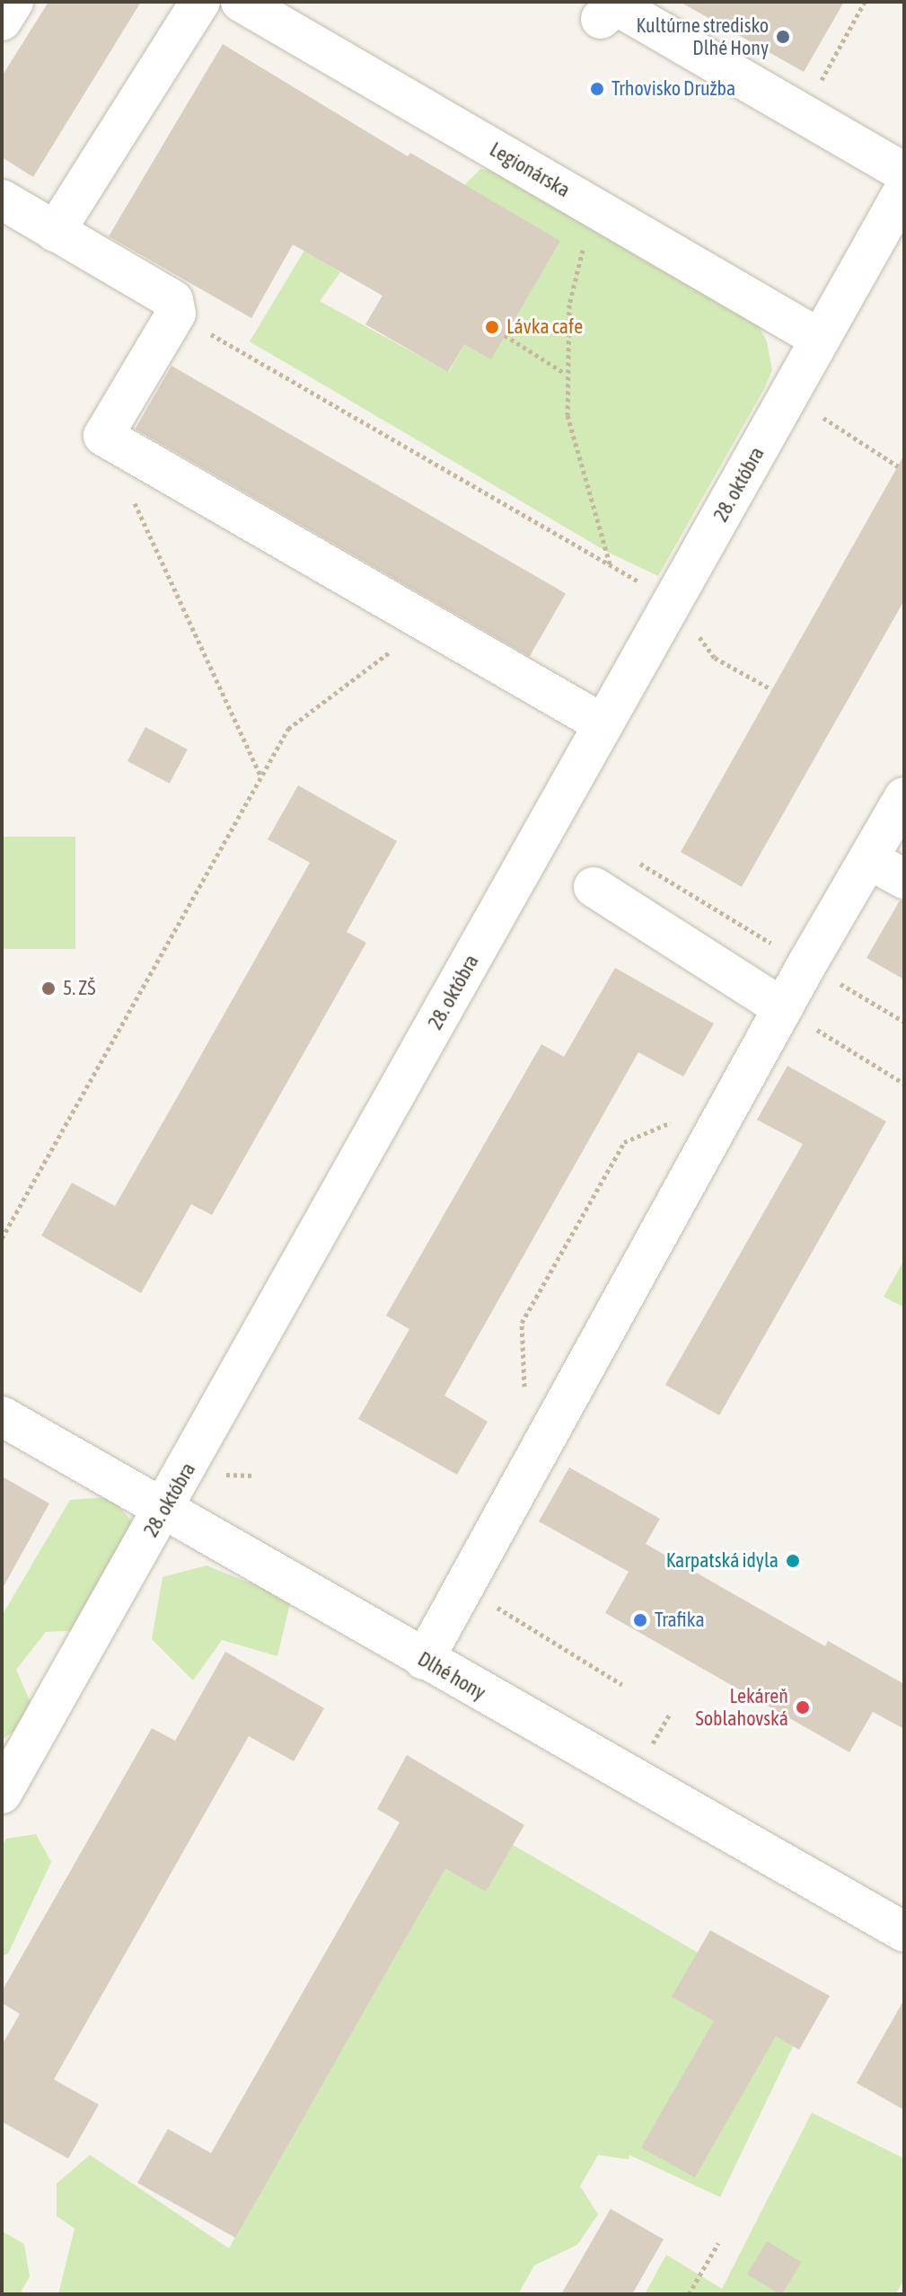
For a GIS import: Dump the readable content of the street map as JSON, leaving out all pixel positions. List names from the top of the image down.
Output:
{
  "streets": {
    "street": ["Legionárska", "28. októbra", "Dlhé hony"]
  },
  "crossings": [
    ["Legionárska", "28. októbra"],
    ["28. októbra", "Dlhé hony"]
  ],
  "places": [
    "Kultúrne stredisko Dlhé Hony",
    "Trhovisko Družba",
    "Lávka cafe",
    "5. ZŠ",
    "Karpatská idyla",
    "Trafika",
    "Lekáreň Soblahovská"
  ]
}
